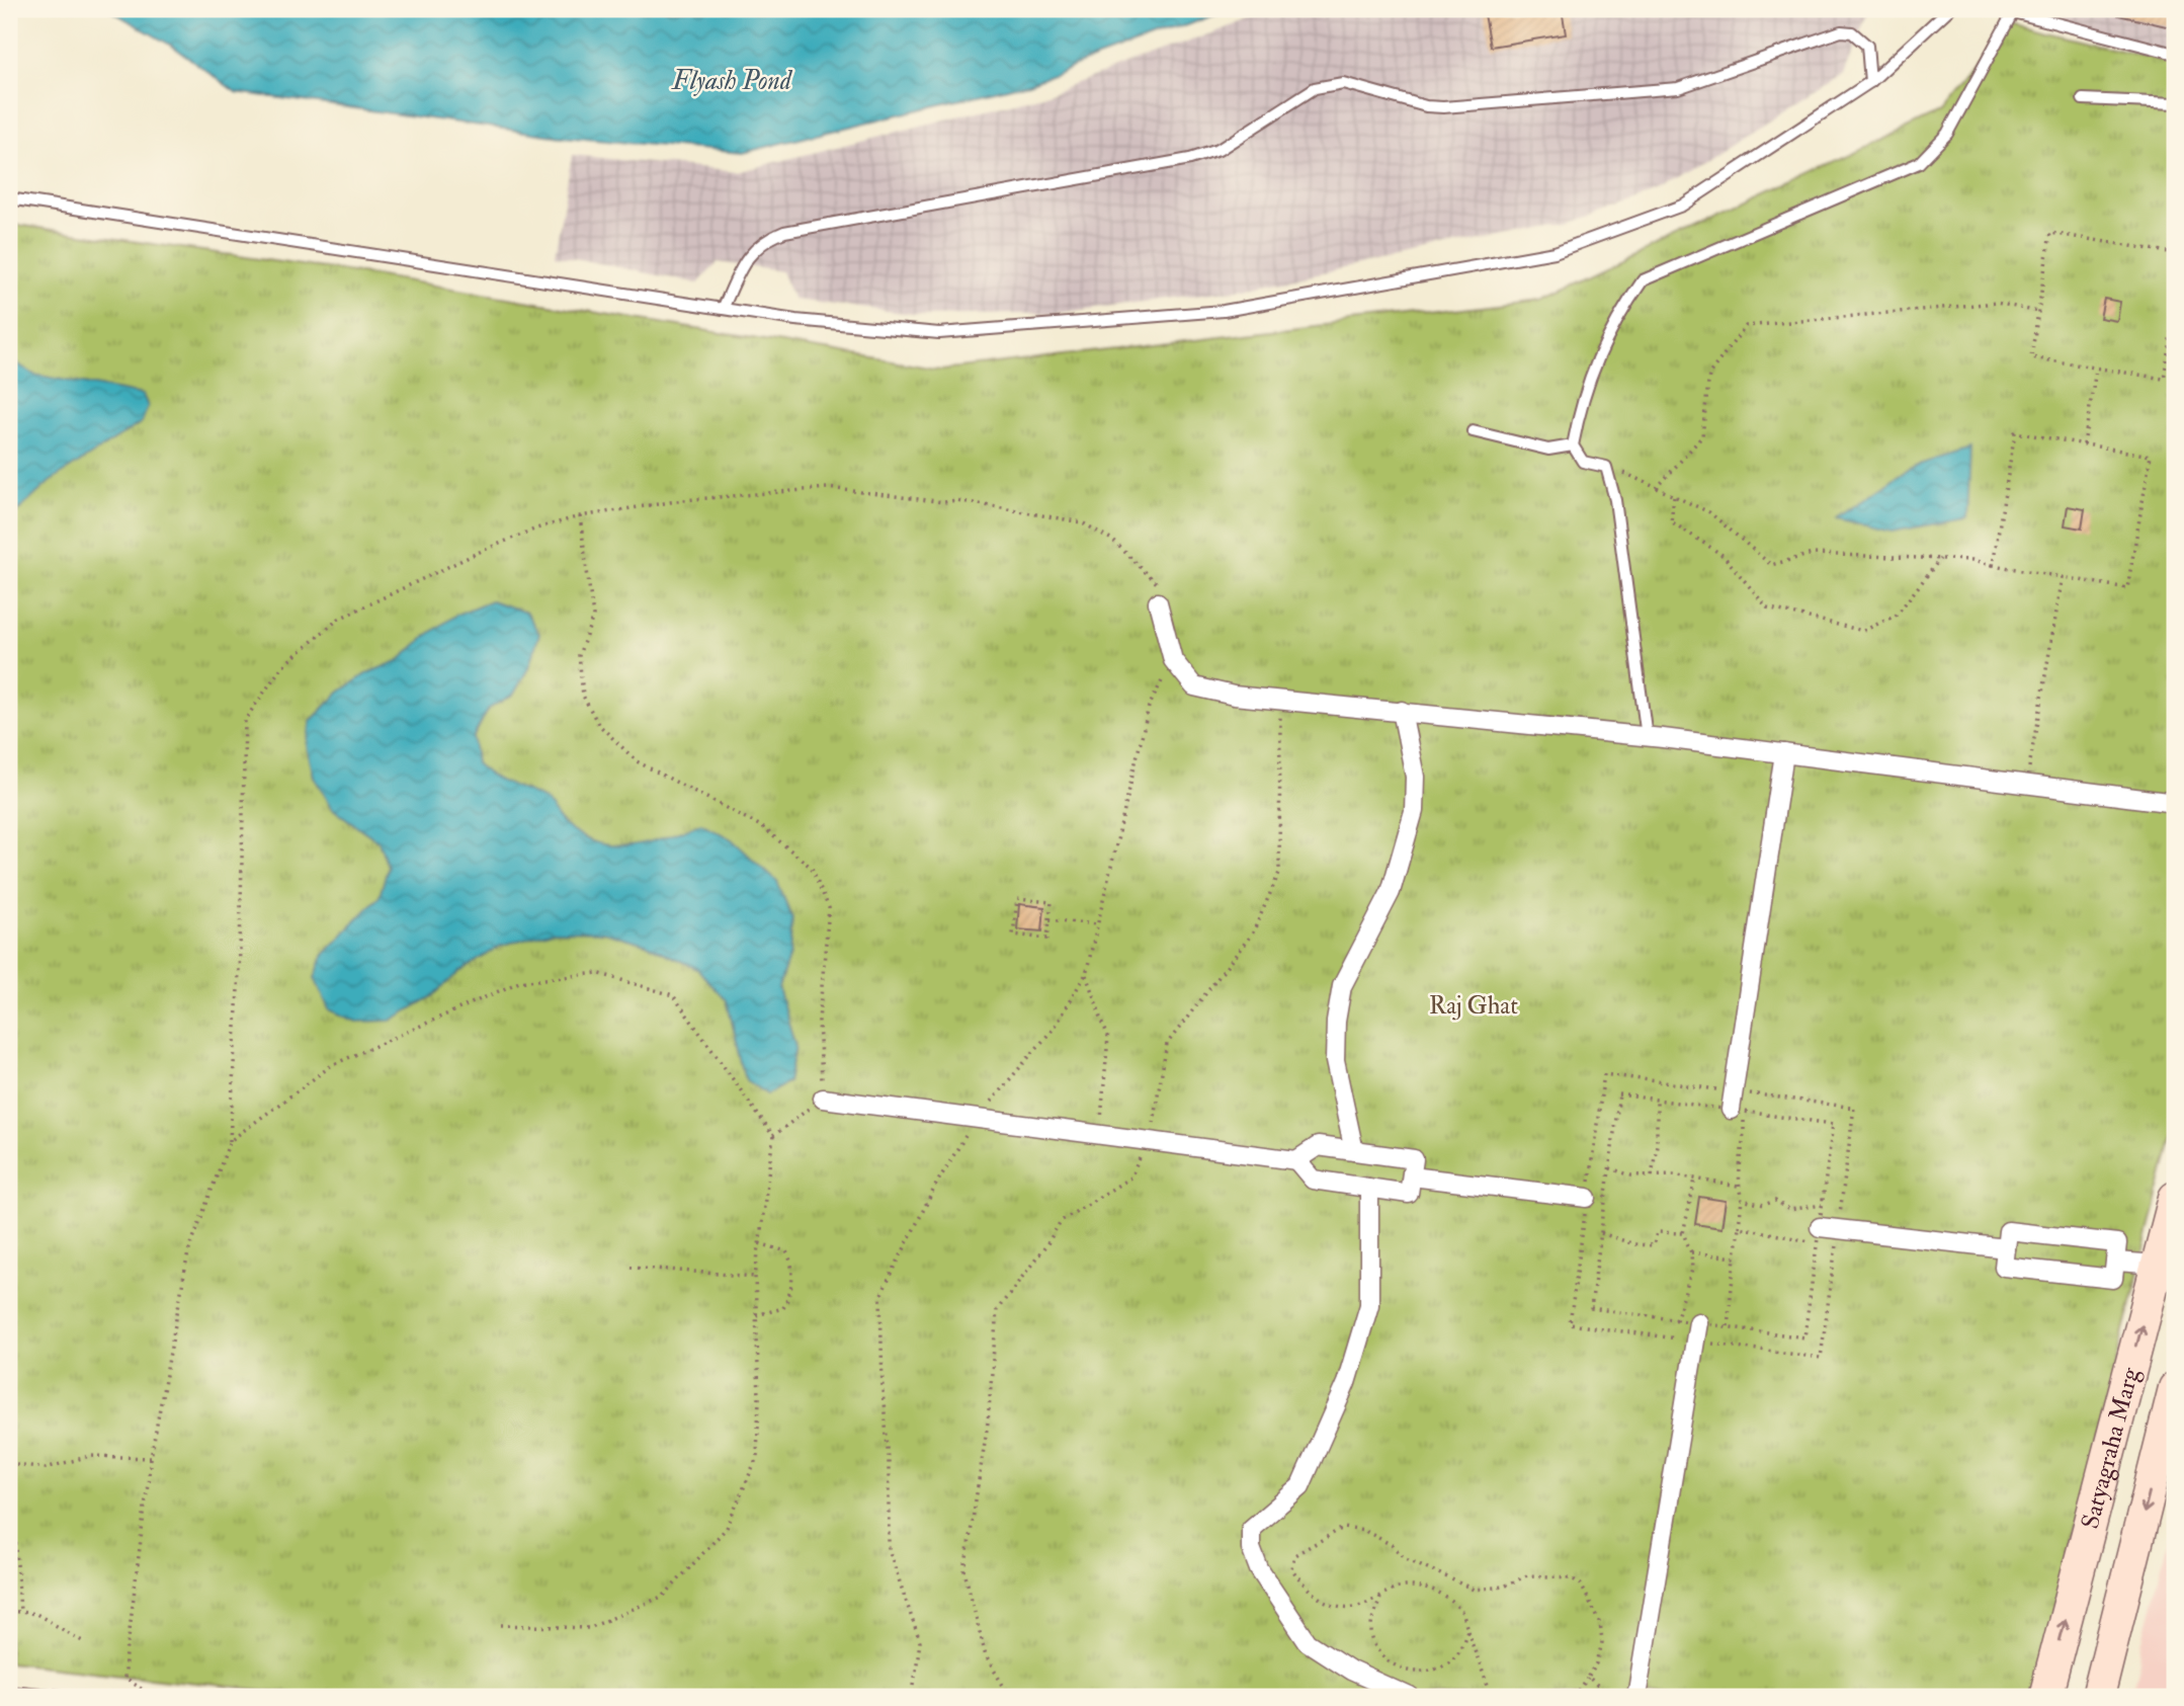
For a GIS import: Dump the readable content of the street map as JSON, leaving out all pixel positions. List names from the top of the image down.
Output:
{
  "streets": {
    "main road": ["Satyagraha Marg"]
  },
  "water": ["Flyash Pond"],
  "parks": ["Raj Ghat"]
}
